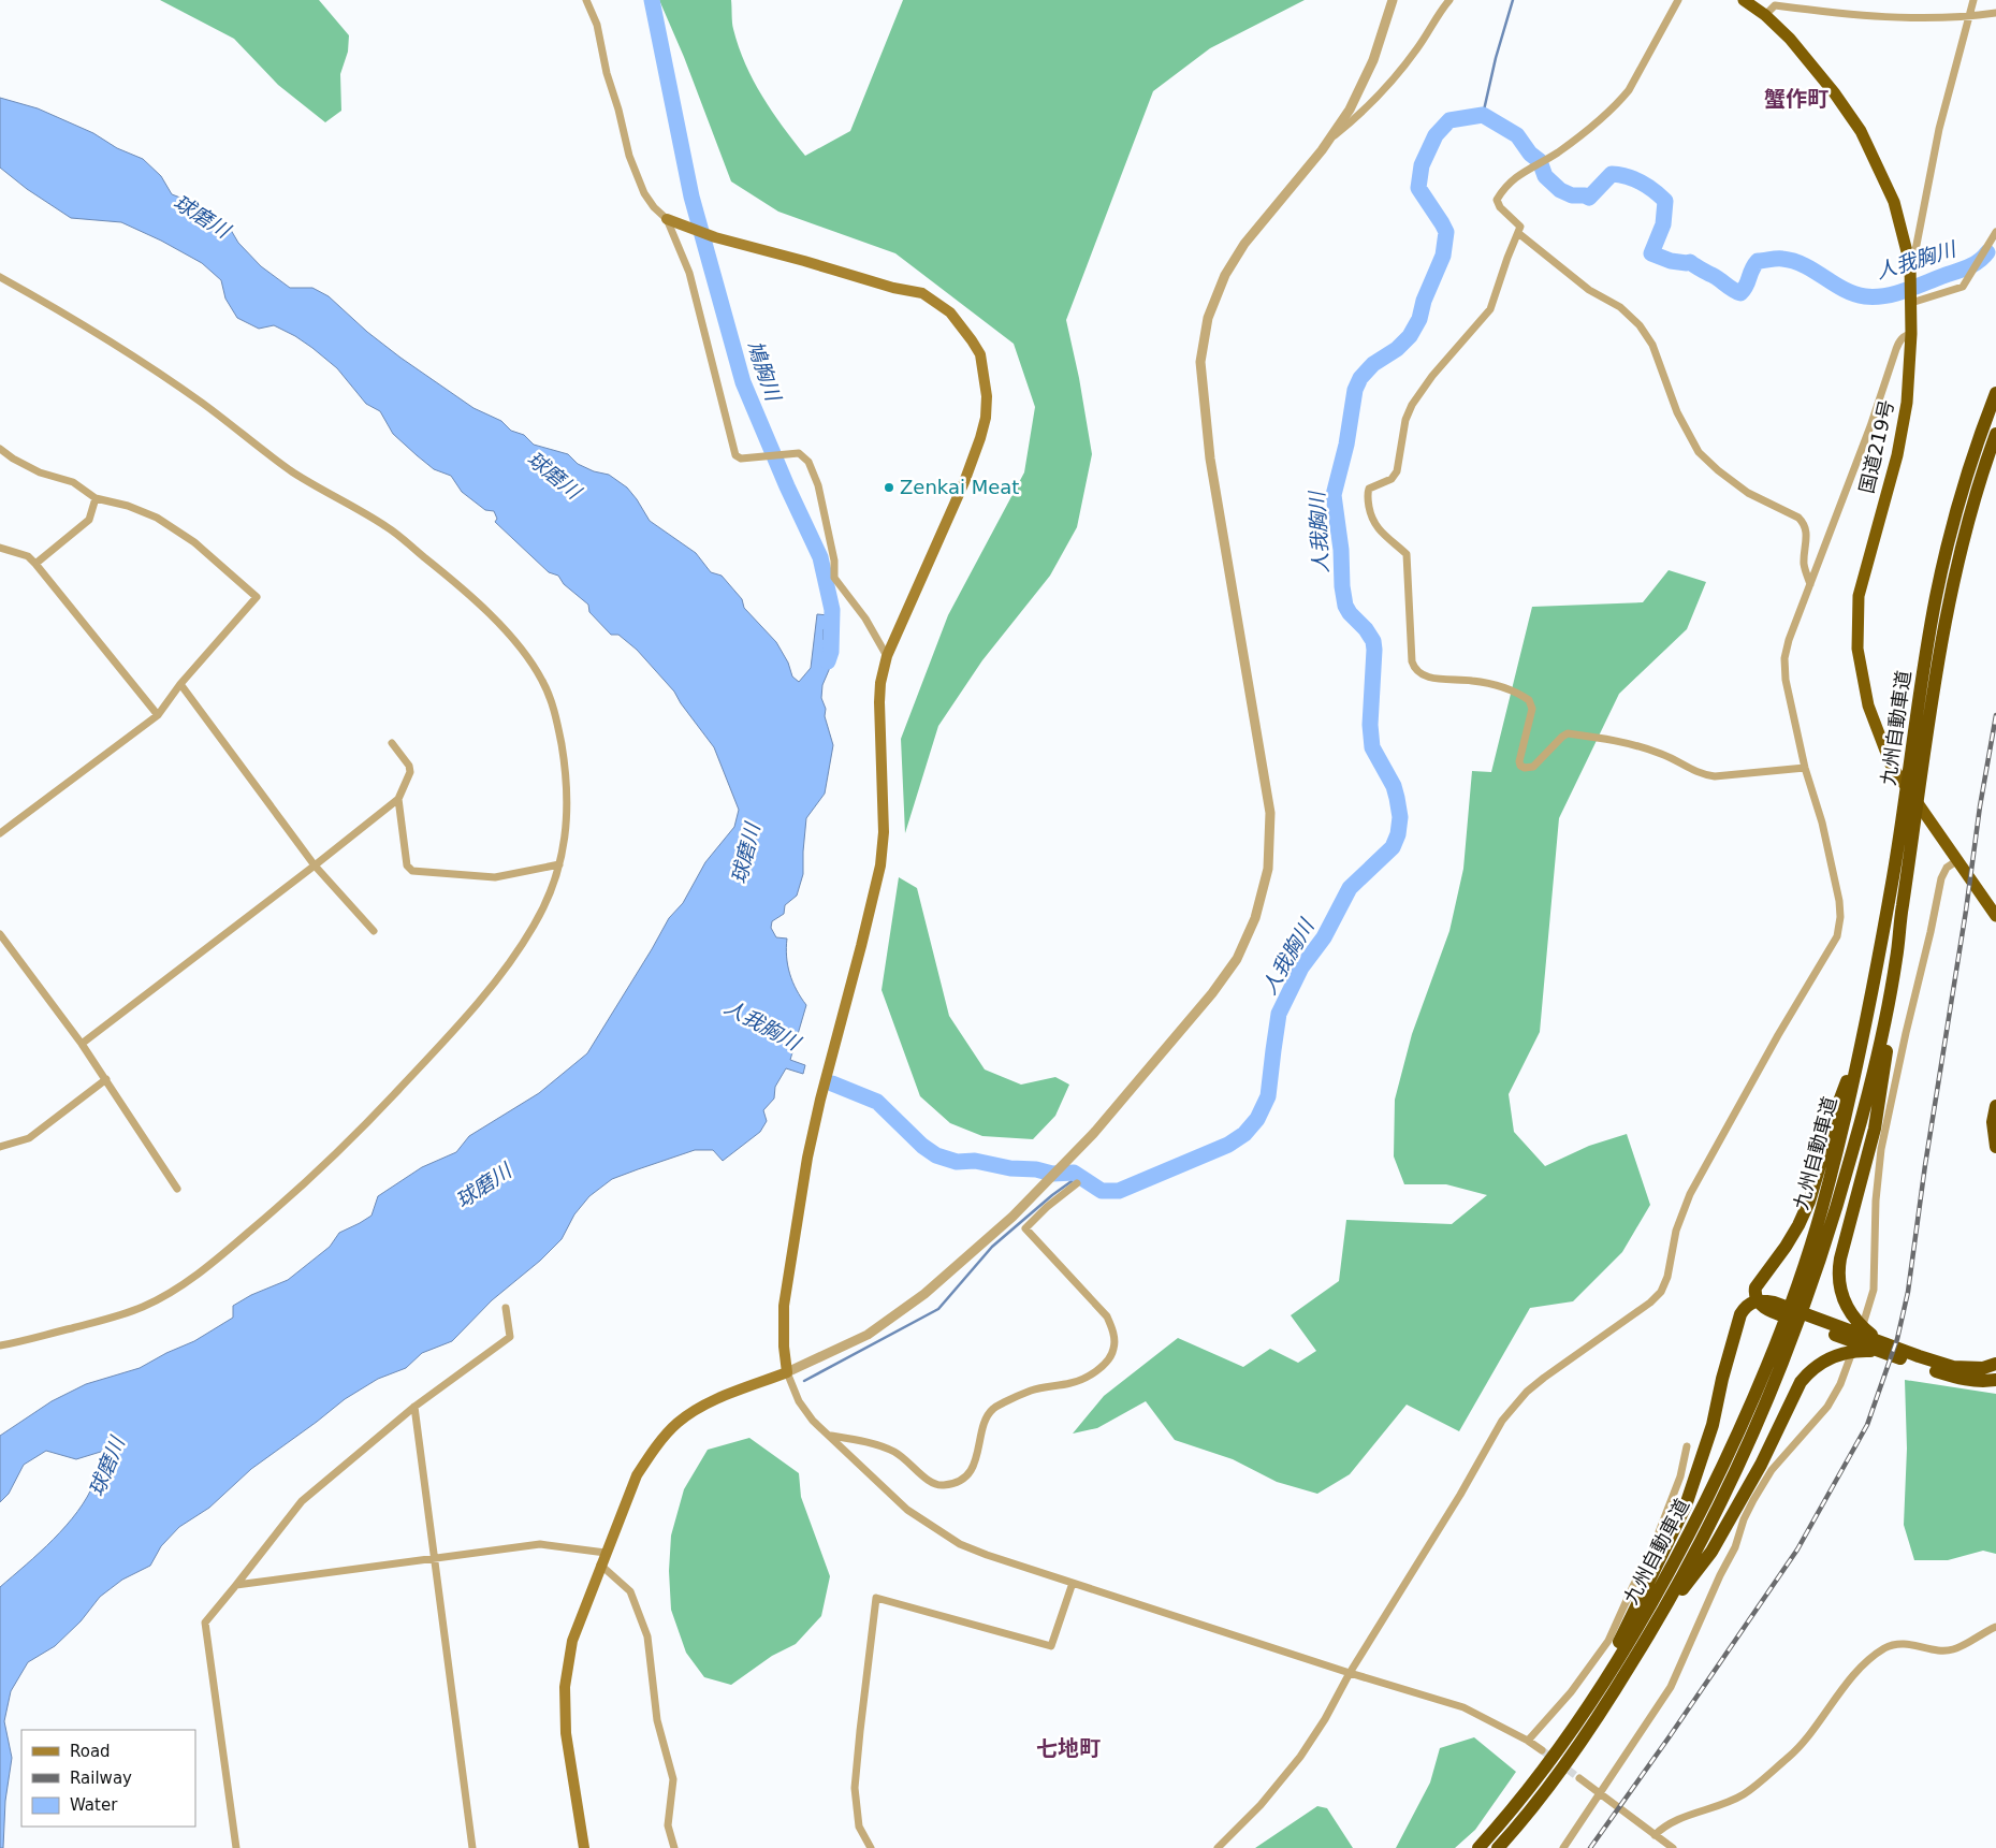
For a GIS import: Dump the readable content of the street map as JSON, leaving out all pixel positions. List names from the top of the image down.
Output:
{
  "streets": {
    "highway": ["国道219号", "九州自動車道"]
  },
  "districts": ["蟹作町", "七地町"],
  "water": ["球磨川", "人我胸川", "鳩胸川"],
  "places": ["Zenkai Meat"],
  "legend": ["Road", "Railway", "Water"]
}
